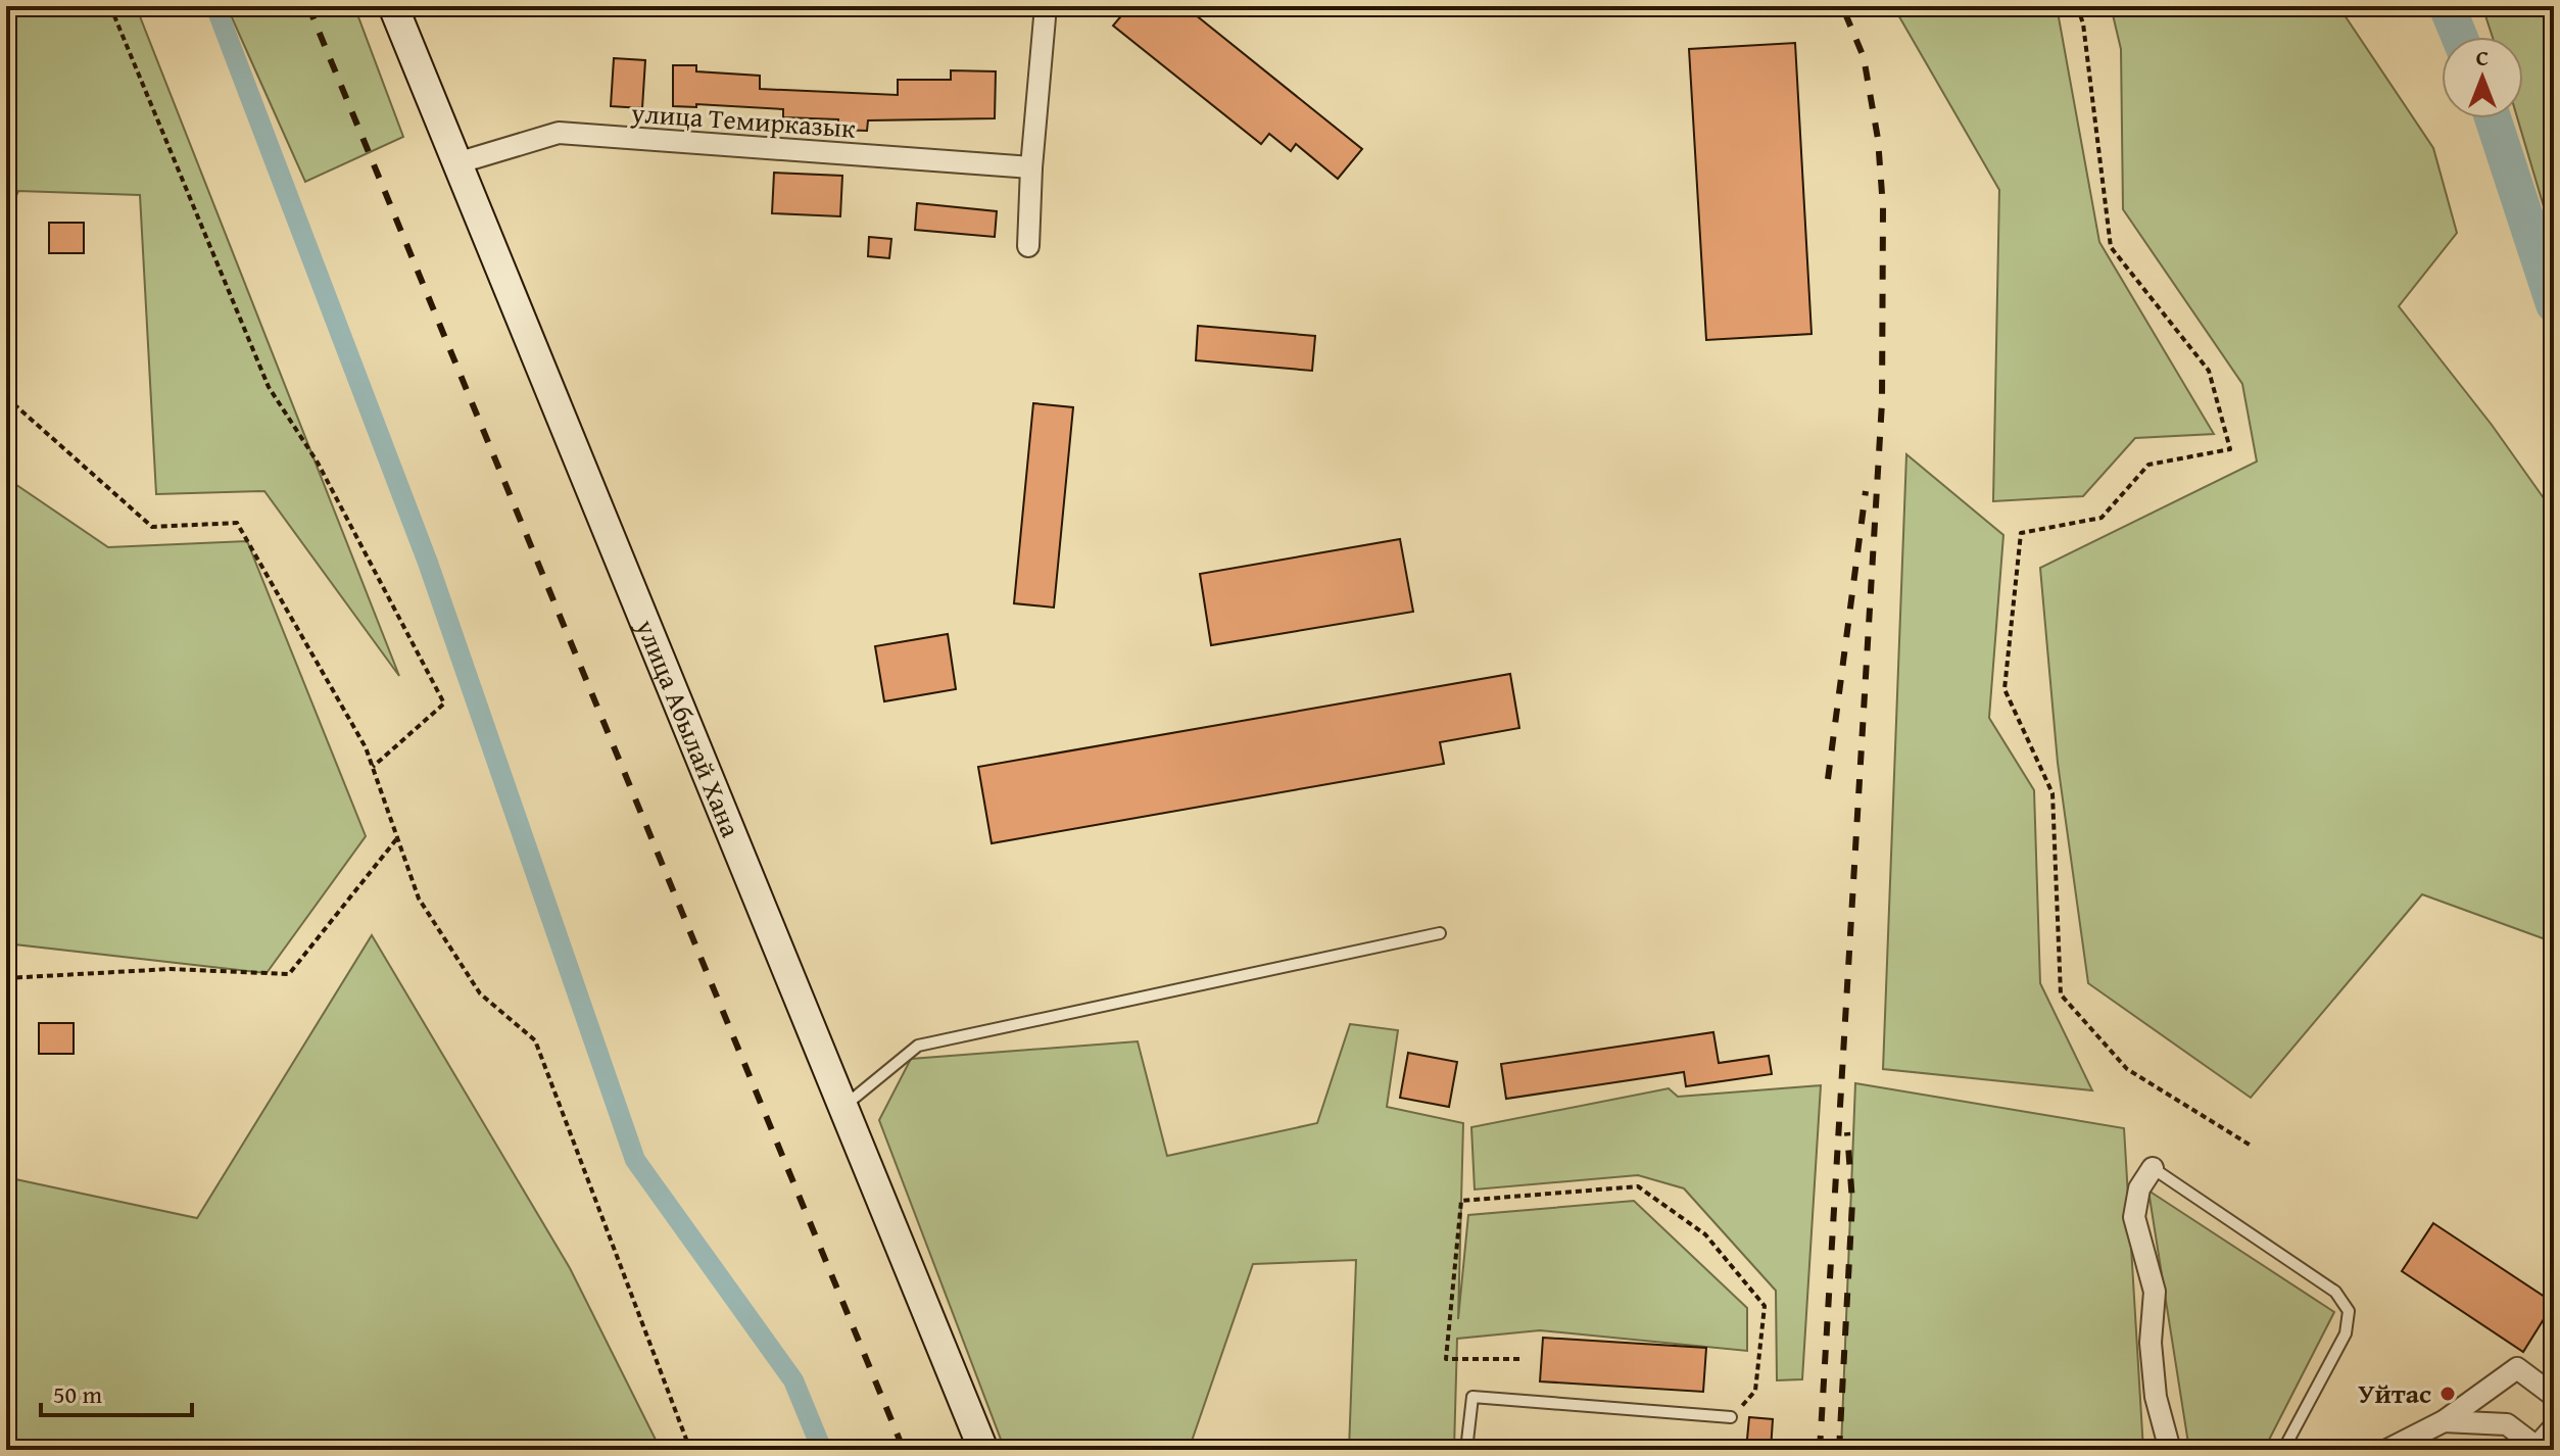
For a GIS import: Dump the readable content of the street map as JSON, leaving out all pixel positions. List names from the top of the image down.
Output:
{
  "streets": {
    "main road": ["улица Абылай Хана"],
    "street": ["улица Темирказык"]
  },
  "crossings": [
    ["улица Темирказык", "улица Абылай Хана"]
  ],
  "places": ["Уйтас"],
  "scale_bar": "50 m",
  "north": "top"
}
